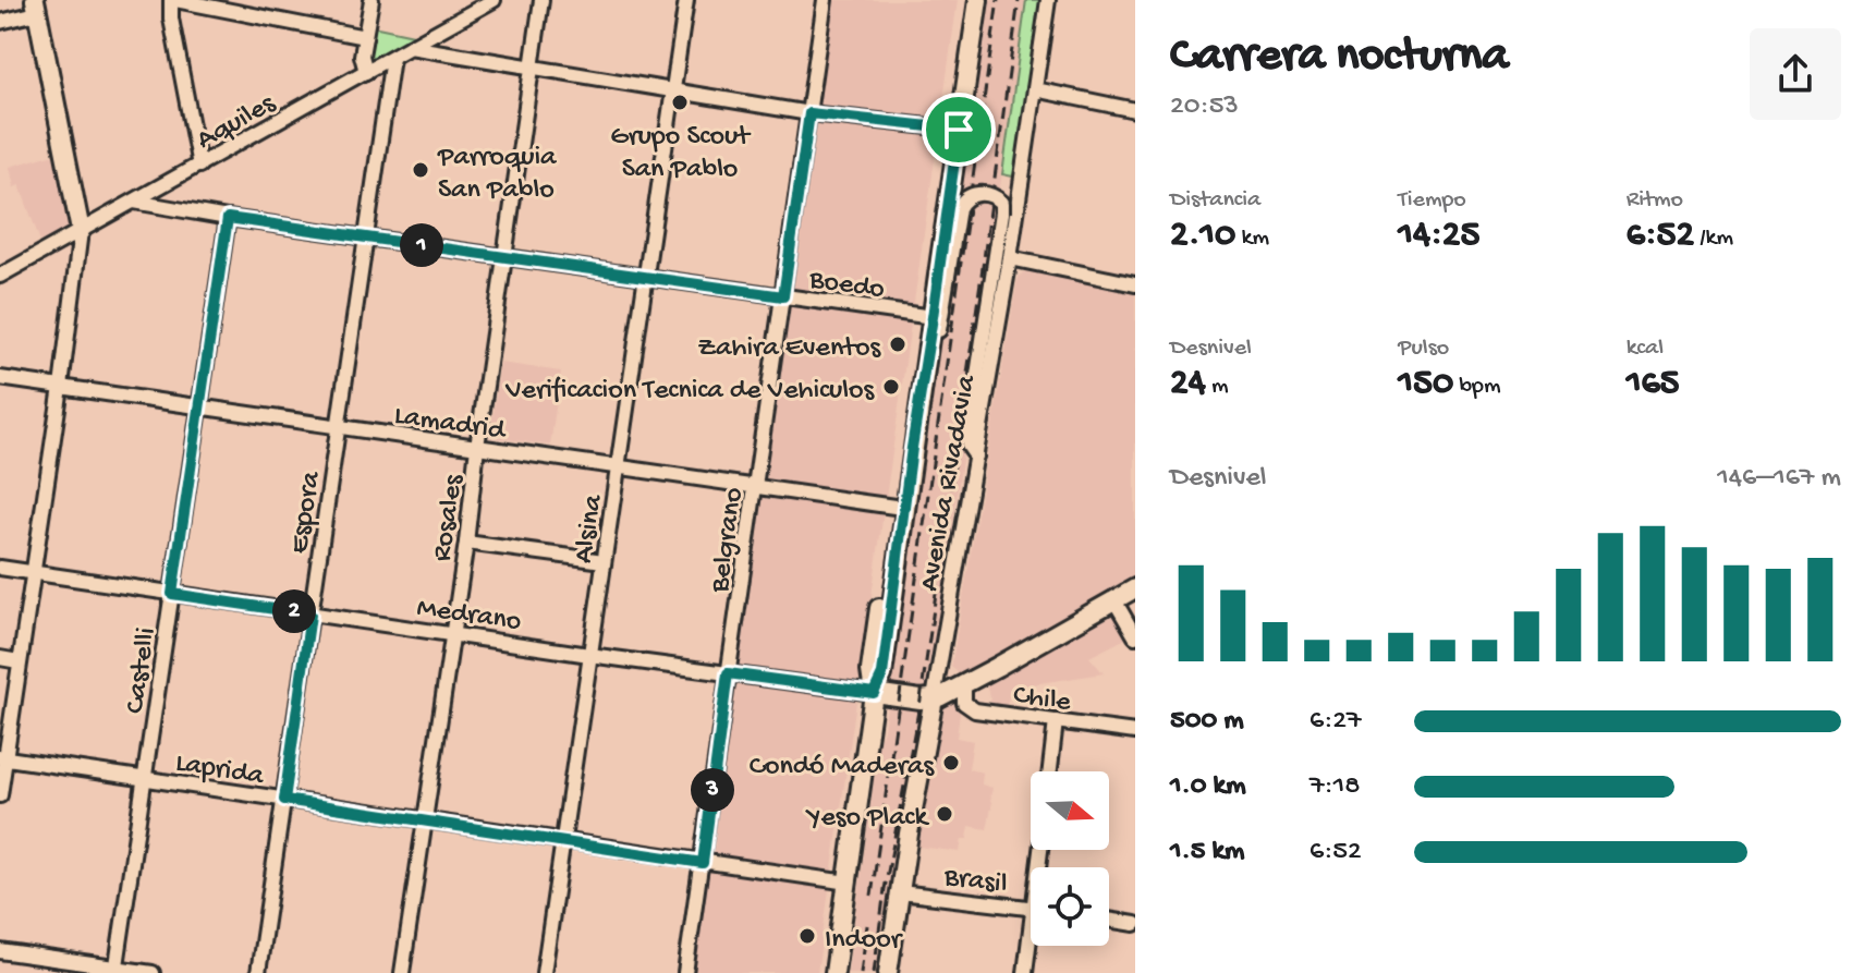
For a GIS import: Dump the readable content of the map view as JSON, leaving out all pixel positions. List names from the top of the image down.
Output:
{
  "streets": {
    "main road": ["Avenida Rivadavia", "Medrano"],
    "street": [
      "Aquiles",
      "Boedo",
      "Lamadrid",
      "Espora",
      "Rosales",
      "Alsina",
      "Belgrano",
      "Castelli",
      "Chile",
      "Laprida",
      "Brasil"
    ]
  },
  "crossings": [
    ["Aquiles", "Boedo"],
    ["Aquiles", "Espora"],
    ["Boedo", "Avenida Rivadavia"],
    ["Boedo", "Espora"],
    ["Boedo", "Rosales"],
    ["Boedo", "Alsina"],
    ["Boedo", "Belgrano"],
    ["Boedo", "Castelli"],
    ["Lamadrid", "Avenida Rivadavia"],
    ["Lamadrid", "Espora"],
    ["Lamadrid", "Rosales"],
    ["Lamadrid", "Alsina"],
    ["Lamadrid", "Belgrano"],
    ["Lamadrid", "Castelli"],
    ["Avenida Rivadavia", "Medrano"],
    ["Avenida Rivadavia", "Laprida"],
    ["Avenida Rivadavia", "Brasil"],
    ["Espora", "Medrano"],
    ["Espora", "Laprida"],
    ["Rosales", "Medrano"],
    ["Rosales", "Laprida"],
    ["Alsina", "Medrano"],
    ["Alsina", "Laprida"],
    ["Belgrano", "Medrano"],
    ["Belgrano", "Laprida"],
    ["Medrano", "Castelli"],
    ["Castelli", "Laprida"]
  ],
  "places": [
    "Grupo Scout San Pablo",
    "Parroquia San Pablo",
    "Zahira Eventos",
    "Verificacion Tecnica de Vehiculos",
    "Condó Maderas",
    "Yeso Plack",
    "Indoor"
  ],
  "north": "right",
  "page": {
    "heading": ["Carrera nocturna", "20:53"],
    "stats": [
      ["Distancia", "2.10 km"],
      ["Tiempo", "14:25"],
      ["Ritmo", "6:52 /km"],
      ["Desnivel", "24 m"],
      ["Pulso", "150 bpm"],
      ["kcal", "165"]
    ],
    "pins": ["1", "2", "3"],
    "chart": ["Desnivel", "146–167 m"],
    "list": [
      {
        "name": "500 m",
        "note": "6:27"
      },
      {
        "name": "1.0 km",
        "note": "7:18"
      },
      {
        "name": "1.5 km",
        "note": "6:52"
      }
    ]
  }
}
